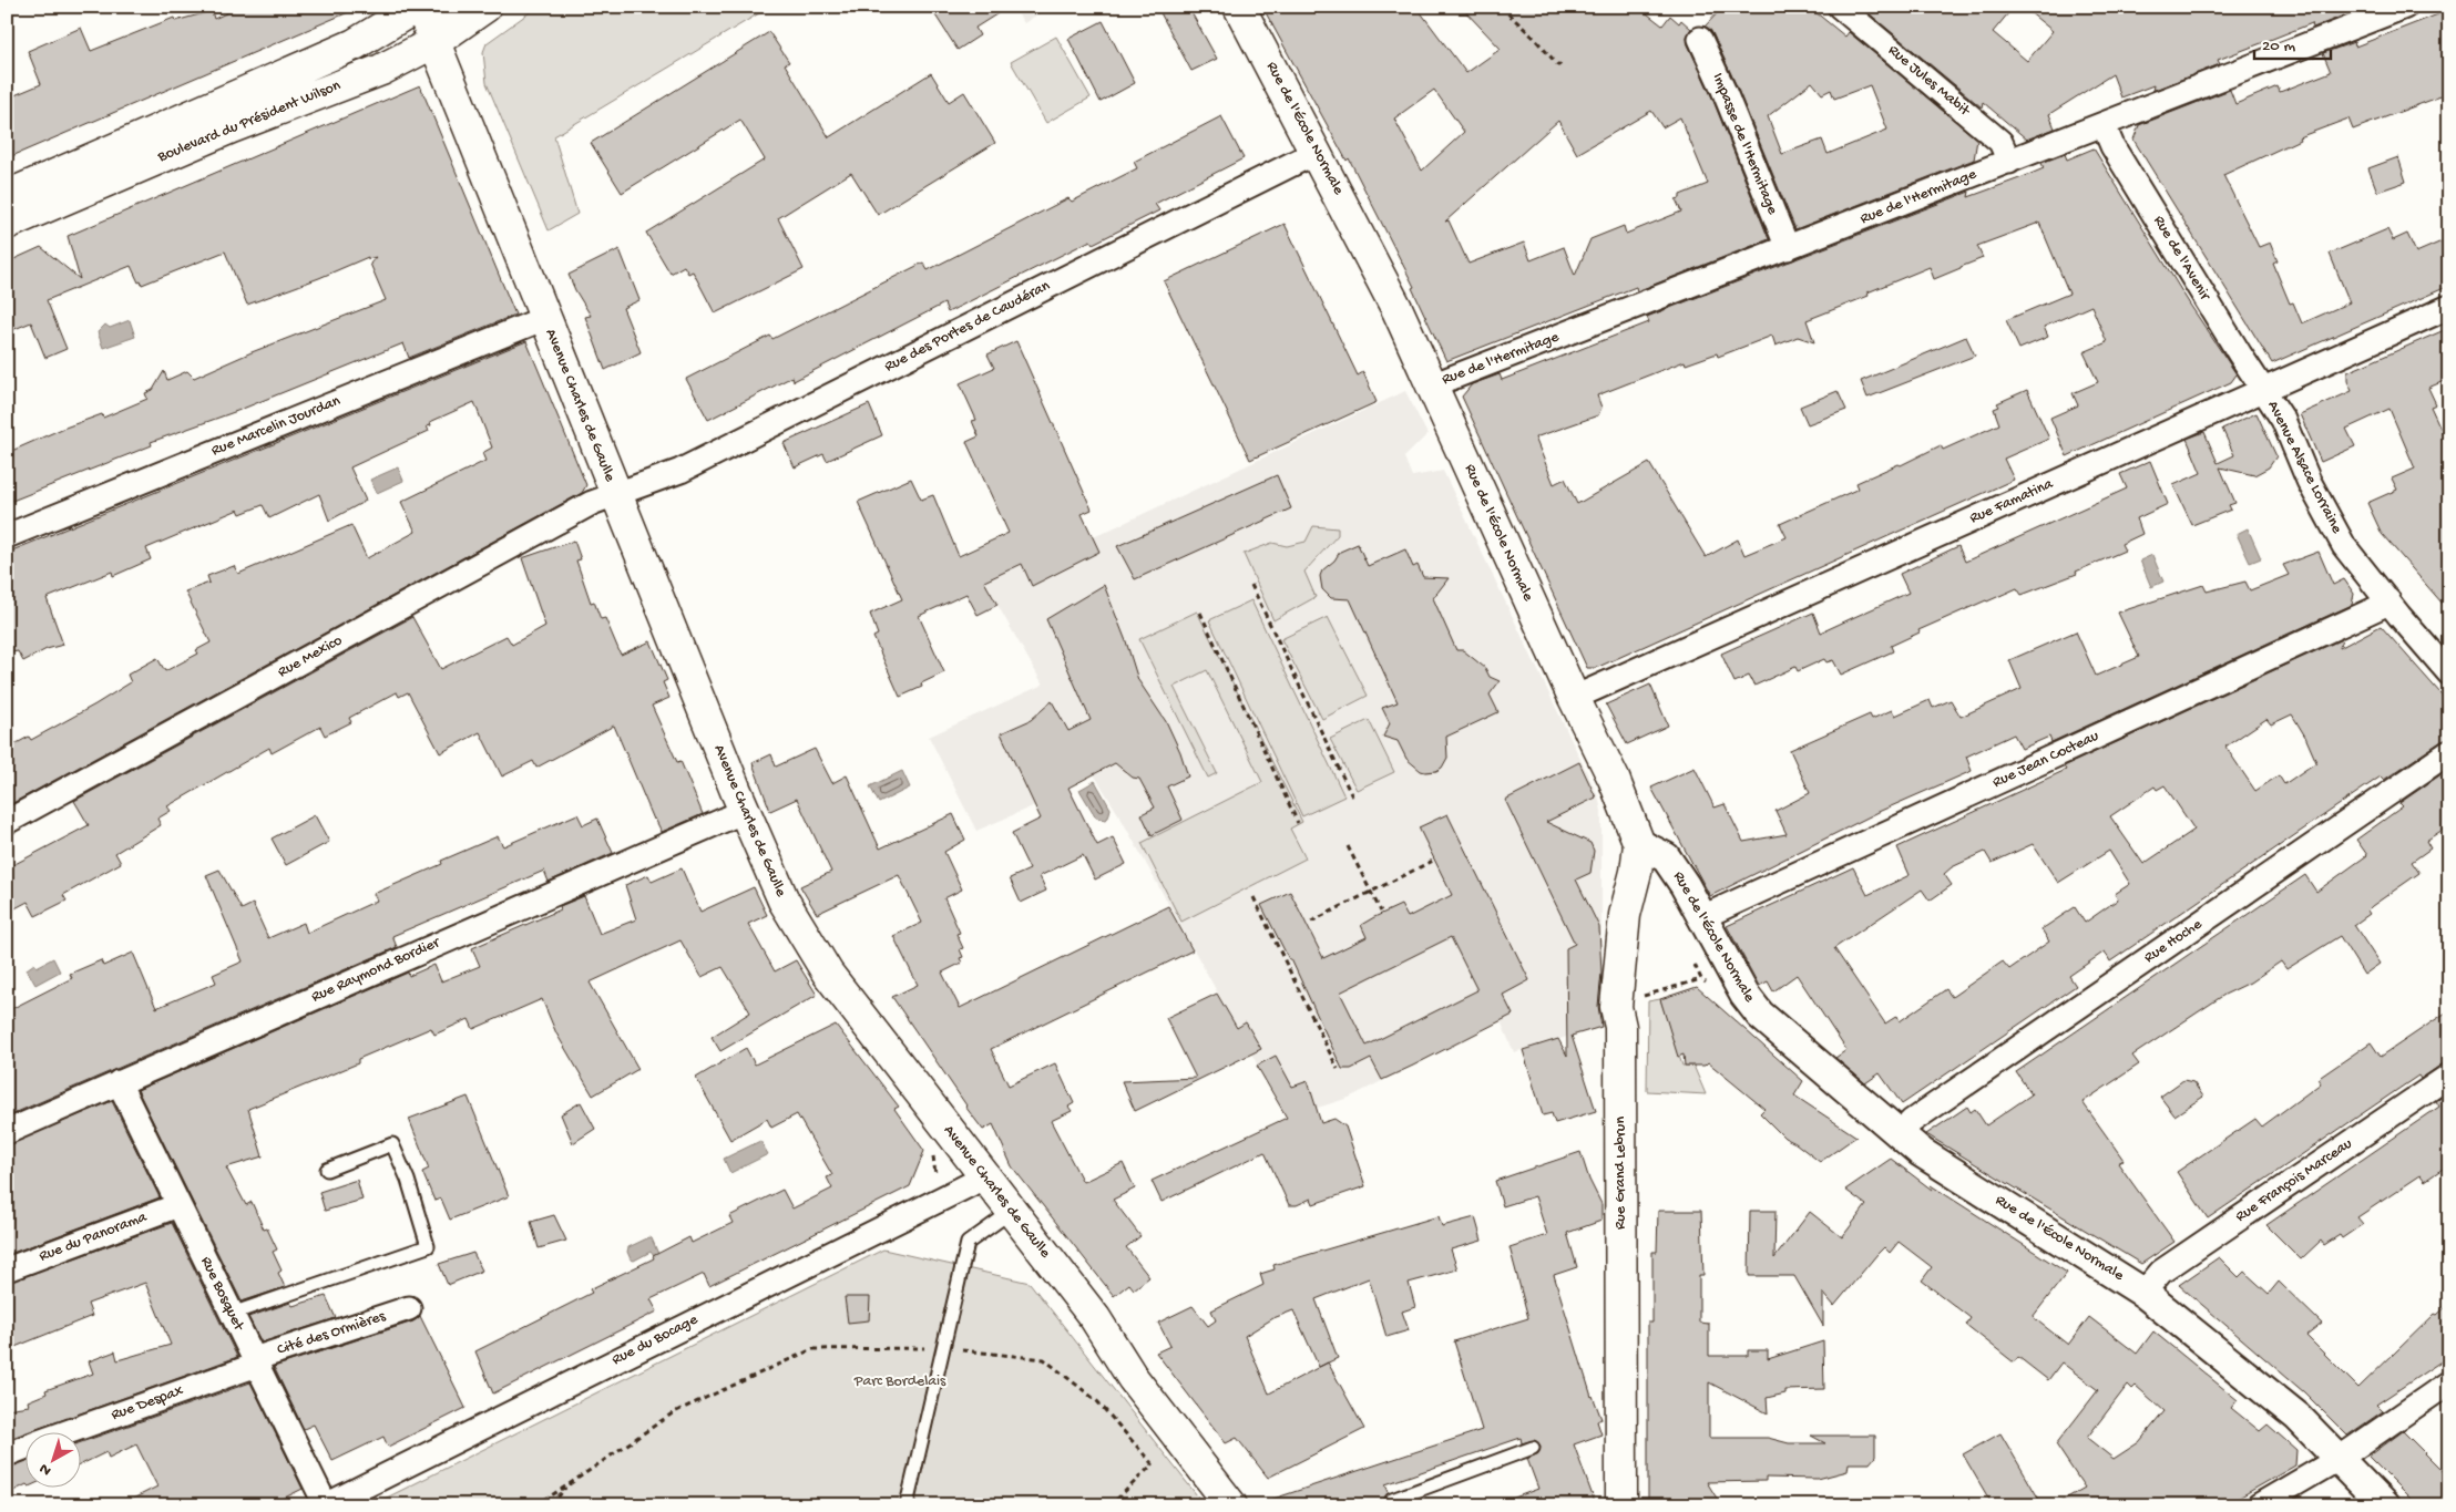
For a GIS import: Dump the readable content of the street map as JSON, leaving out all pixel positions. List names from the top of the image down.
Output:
{
  "streets": {
    "main road": [
      "Boulevard du Président Wilson",
      "Rue de l'École Normale",
      "Avenue Charles de Gaulle",
      "Rue Grand Lebrun"
    ],
    "street": [
      "Rue Jules Mabit",
      "Impasse de l'Hermitage",
      "Rue de l'Hermitage",
      "Rue de l'Avenir",
      "Rue des Portes de Caudéran",
      "Rue Marcelin Jourdan",
      "Avenue Alsace Lorraine",
      "Rue Famatina",
      "Rue Mexico",
      "Rue Jean Cocteau",
      "Rue Hoche",
      "Rue Raymond Bordier",
      "Rue François Marceau",
      "Rue du Panorama",
      "Rue Bosquet",
      "Cité des Ormières",
      "Rue du Bocage",
      "Rue Despax"
    ]
  },
  "crossings": [
    ["Rue Jules Mabit", "Rue de l'Hermitage"],
    ["Boulevard du Président Wilson", "Avenue Charles de Gaulle"],
    ["Rue de l'École Normale", "Rue de l'Hermitage"],
    ["Rue de l'École Normale", "Rue des Portes de Caudéran"],
    ["Rue de l'École Normale", "Rue Famatina"],
    ["Rue de l'École Normale", "Rue Jean Cocteau"],
    ["Rue de l'École Normale", "Rue Hoche"],
    ["Rue de l'École Normale", "Rue Grand Lebrun"],
    ["Rue de l'École Normale", "Rue François Marceau"],
    ["Impasse de l'Hermitage", "Rue de l'Hermitage"],
    ["Rue de l'Hermitage", "Rue de l'Avenir"],
    ["Rue de l'Avenir", "Avenue Alsace Lorraine"],
    ["Rue de l'Avenir", "Rue Famatina"],
    ["Rue des Portes de Caudéran", "Avenue Charles de Gaulle"],
    ["Rue des Portes de Caudéran", "Rue Mexico"],
    ["Avenue Charles de Gaulle", "Rue Marcelin Jourdan"],
    ["Avenue Charles de Gaulle", "Rue Mexico"],
    ["Avenue Charles de Gaulle", "Rue Raymond Bordier"],
    ["Avenue Charles de Gaulle", "Rue du Bocage"],
    ["Avenue Alsace Lorraine", "Rue Famatina"],
    ["Avenue Alsace Lorraine", "Rue Jean Cocteau"],
    ["Rue Raymond Bordier", "Rue Bosquet"],
    ["Rue du Panorama", "Rue Bosquet"],
    ["Rue Bosquet", "Cité des Ormières"],
    ["Rue Bosquet", "Rue du Bocage"],
    ["Rue Bosquet", "Rue Despax"],
    ["Cité des Ormières", "Rue Despax"]
  ],
  "parks": ["Parc Bordelais"],
  "scale_bar": "20 m",
  "north": "bottom left"
}
